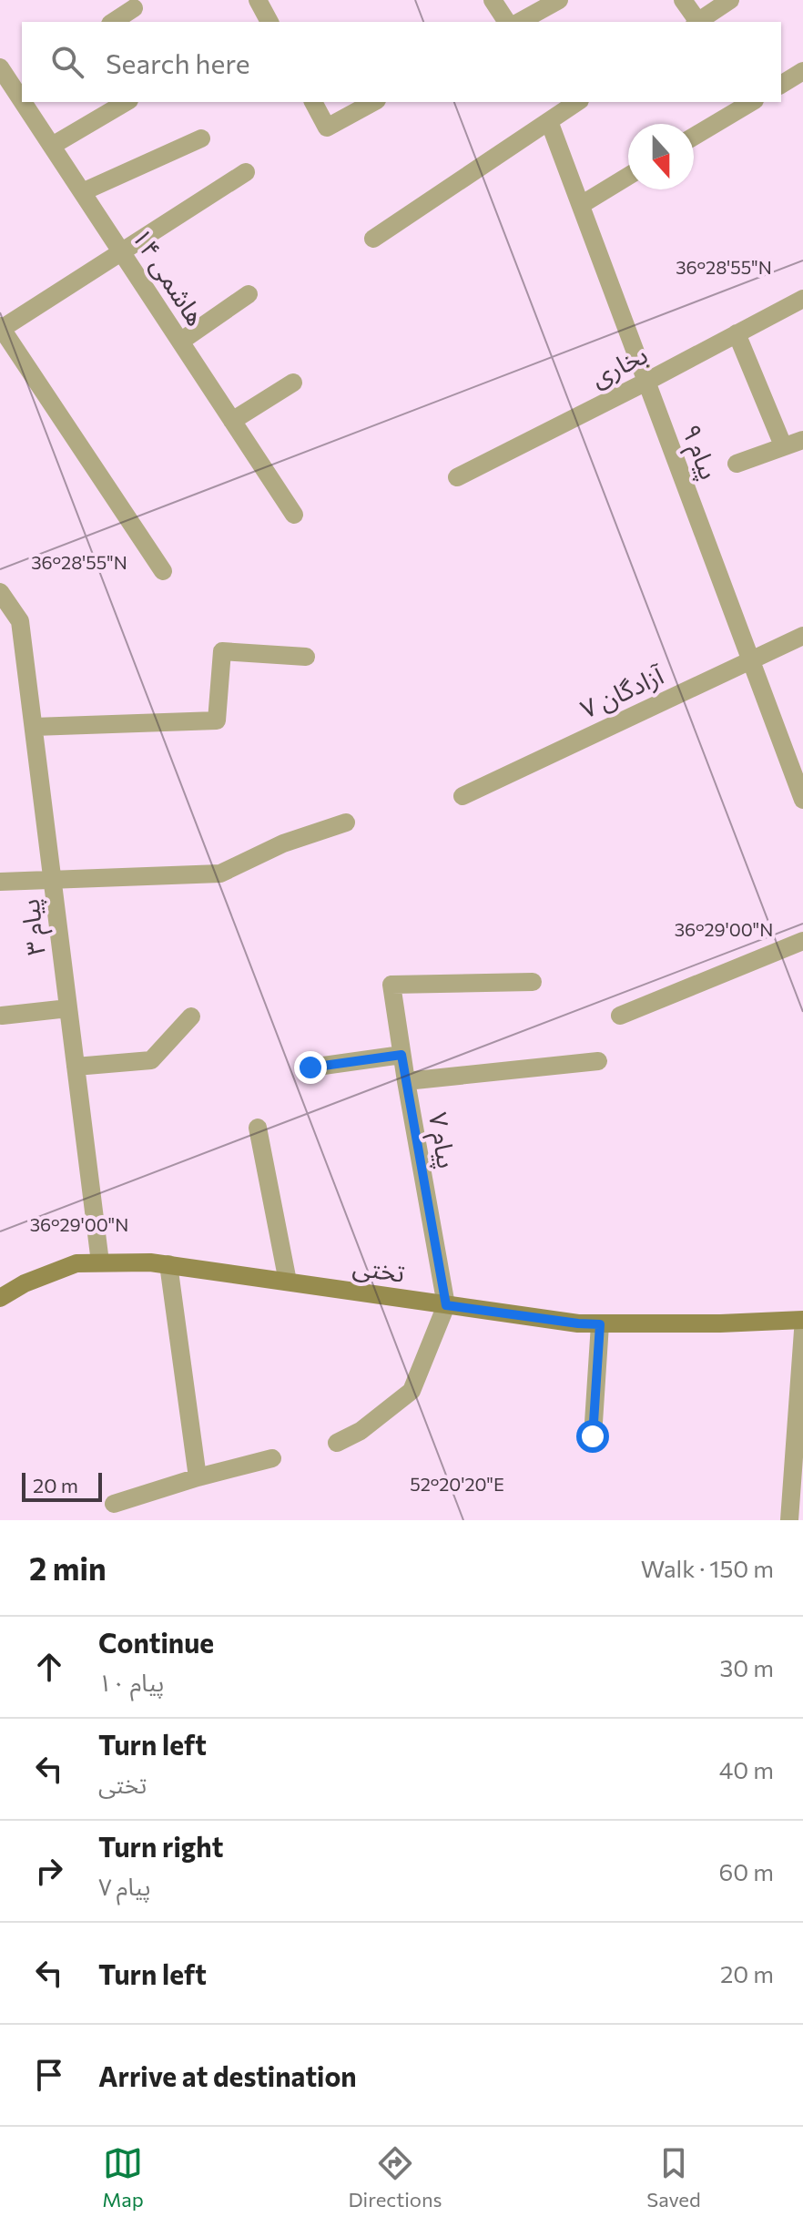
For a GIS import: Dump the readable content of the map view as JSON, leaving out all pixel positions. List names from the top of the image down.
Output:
{
  "streets": {
    "street": [
      "هاشمی ۱۴",
      "بخاری",
      "پیام ۹",
      "آزادگان ۷",
      "پيام ۳",
      "پیام ۷",
      "تختی"
    ]
  },
  "crossings": [
    ["بخاری", "پیام ۹"],
    ["پیام ۹", "آزادگان ۷"],
    ["پيام ۳", "تختی"],
    ["پیام ۷", "تختی"]
  ],
  "scale_bar": "20 m",
  "north": "bottom",
  "page": {
    "search": "Search here",
    "scale": "20 m",
    "heading": ["2 min", "Walk · 150 m"],
    "list": [
      ["Continue", "پیام ۱۰", "30 m"],
      ["Turn left", "تختی", "40 m"],
      ["Turn right", "پیام ۷", "60 m"],
      ["Turn left", "20 m"],
      "Arrive at destination"
    ],
    "nav": ["Map", "Directions", "Saved"]
  },
  "coordinates": ["36°28'55\"N", "36°29'00\"N", "52°20'20\"E"]
}
